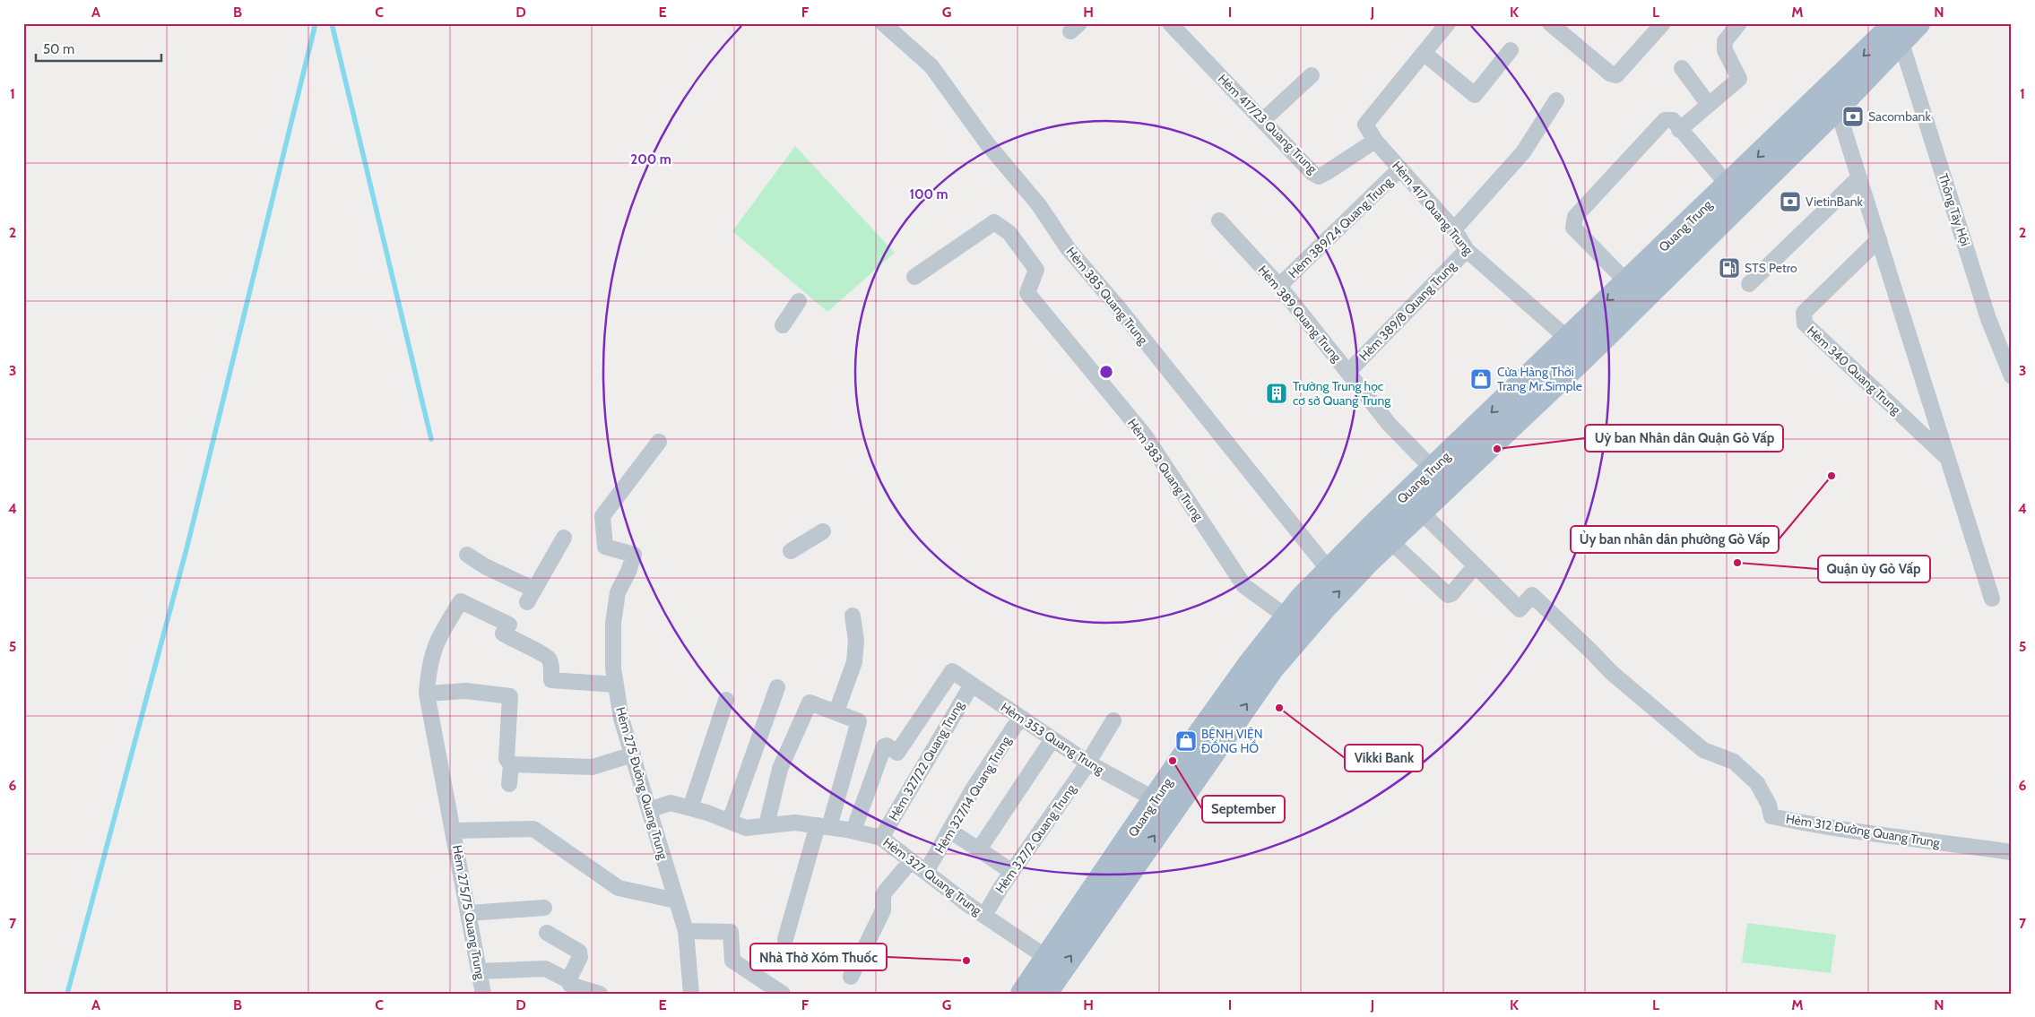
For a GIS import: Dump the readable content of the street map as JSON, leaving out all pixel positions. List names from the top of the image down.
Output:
{
  "streets": {
    "main road": ["Quang Trung"],
    "street": [
      "Hẻm 417/23 Quang Trung",
      "Hẻm 417 Quang Trung",
      "Thông Tây Hội",
      "Hẻm 389/24 Quang Trung",
      "Hẻm 385 Quang Trung",
      "Hẻm 389/8 Quang Trung",
      "Hẻm 389 Quang Trung",
      "Hẻm 340 Quang Trung",
      "Hẻm 383 Quang Trung",
      "Hẻm 353 Quang Trung",
      "Hẻm 327/22 Quang Trung",
      "Hẻm 275 Đường Quang Trung",
      "Hẻm 327/14 Quang Trung",
      "Hẻm 312 Đường Quang Trung",
      "Hẻm 327/2 Quang Trung",
      "Hẻm 327 Quang Trung",
      "Hẻm 275/75 Quang Trung"
    ]
  },
  "crossings": [
    ["Hẻm 417/23 Quang Trung", "Hẻm 417 Quang Trung"],
    ["Hẻm 417 Quang Trung", "Quang Trung"],
    ["Hẻm 417 Quang Trung", "Hẻm 389/24 Quang Trung"],
    ["Hẻm 417 Quang Trung", "Hẻm 389/8 Quang Trung"],
    ["Thông Tây Hội", "Quang Trung"],
    ["Quang Trung", "Hẻm 385 Quang Trung"],
    ["Quang Trung", "Hẻm 389 Quang Trung"],
    ["Quang Trung", "Hẻm 340 Quang Trung"],
    ["Quang Trung", "Hẻm 383 Quang Trung"],
    ["Quang Trung", "Hẻm 353 Quang Trung"],
    ["Quang Trung", "Hẻm 312 Đường Quang Trung"],
    ["Quang Trung", "Hẻm 327 Quang Trung"],
    ["Hẻm 389/24 Quang Trung", "Hẻm 389 Quang Trung"],
    ["Hẻm 389/8 Quang Trung", "Hẻm 389 Quang Trung"],
    ["Hẻm 353 Quang Trung", "Hẻm 327/22 Quang Trung"],
    ["Hẻm 353 Quang Trung", "Hẻm 327/14 Quang Trung"],
    ["Hẻm 353 Quang Trung", "Hẻm 327/2 Quang Trung"],
    ["Hẻm 353 Quang Trung", "Hẻm 327 Quang Trung"],
    ["Hẻm 327/22 Quang Trung", "Hẻm 327 Quang Trung"],
    ["Hẻm 275 Đường Quang Trung", "Hẻm 327 Quang Trung"],
    ["Hẻm 275 Đường Quang Trung", "Hẻm 275/75 Quang Trung"],
    ["Hẻm 327/14 Quang Trung", "Hẻm 327 Quang Trung"],
    ["Hẻm 327/2 Quang Trung", "Hẻm 327 Quang Trung"]
  ],
  "places": {
    "bank": ["Sacombank", "VietinBank"],
    "fuel station": ["STS Petro"],
    "shop": ["Cửa Hàng Thời Trang Mr.Simple", "BỆNH VIỆN ĐỒNG HỒ"],
    "building": ["Trường Trung học cơ sở Quang Trung"],
    "other": [
      "Uỷ ban Nhân dân Quận Gò Vấp",
      "Ủy ban nhân dân phường Gò Vấp",
      "Quận ủy Gò Vấp",
      "Vikki Bank",
      "September",
      "Nhà Thờ Xóm Thuốc"
    ]
  },
  "scale_bar": "50 m",
  "grid": {
    "columns": [
      "A",
      "B",
      "C",
      "D",
      "E",
      "F",
      "G",
      "H",
      "I",
      "J",
      "K",
      "L",
      "M",
      "N"
    ],
    "rows": [
      "1",
      "2",
      "3",
      "4",
      "5",
      "6",
      "7"
    ]
  },
  "rings": ["200 m", "100 m"]
}
